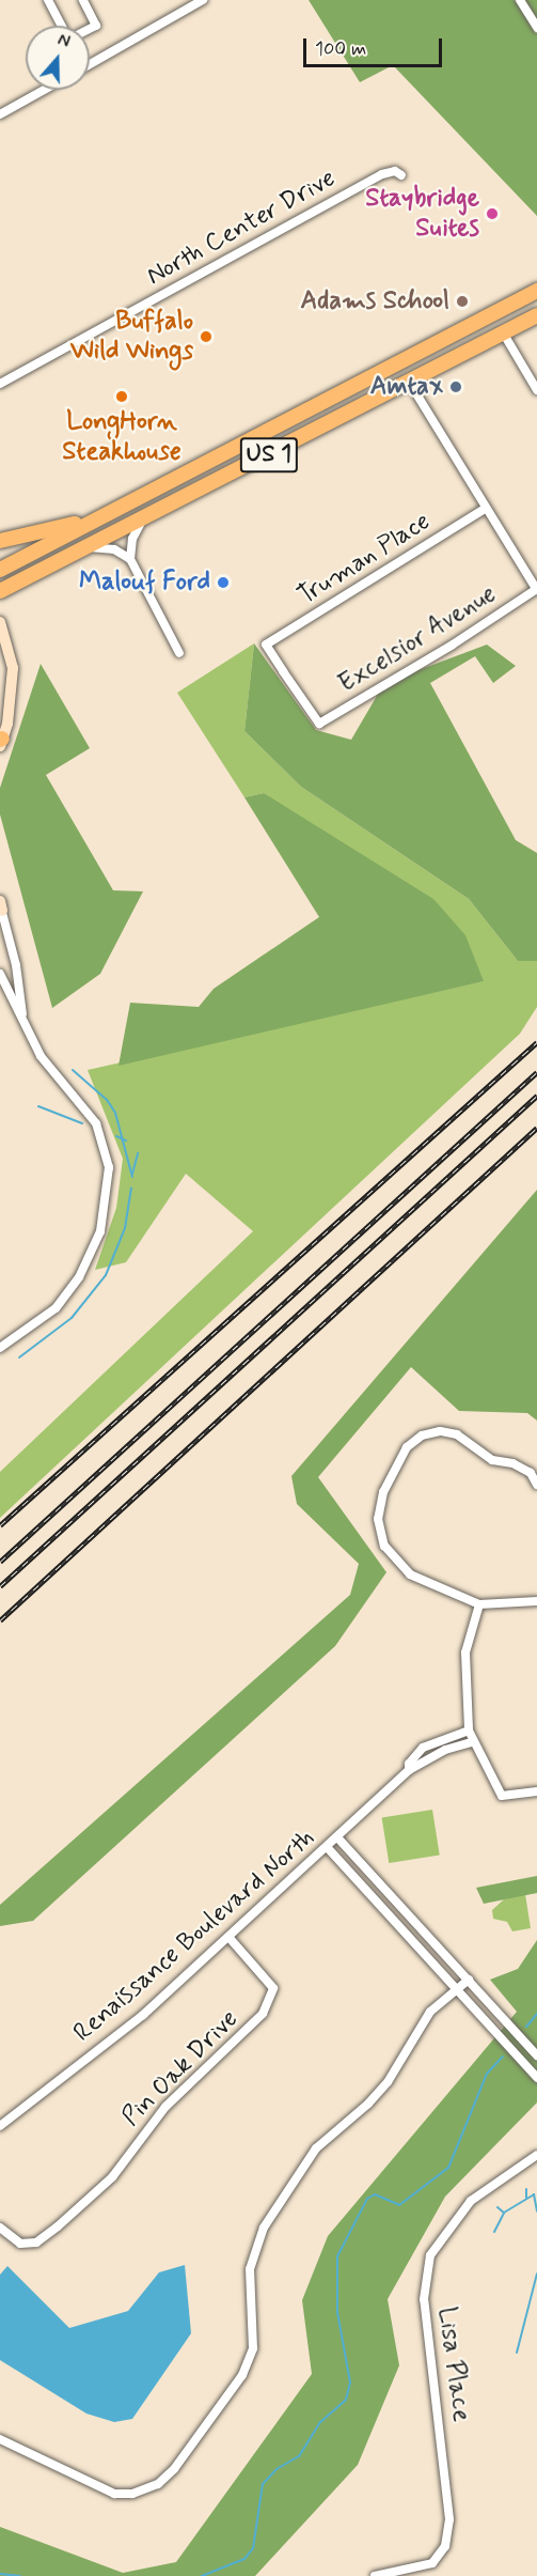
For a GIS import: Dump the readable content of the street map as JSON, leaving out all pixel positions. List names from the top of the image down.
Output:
{
  "streets": {
    "highway": ["US 1"],
    "street": [
      "North Center Drive",
      "Truman Place",
      "Excelsior Avenue",
      "Renaissance Boulevard North",
      "Pin Oak Drive",
      "Lisa Place"
    ]
  },
  "crossings": [
    ["Truman Place", "Excelsior Avenue"],
    ["Renaissance Boulevard North", "Pin Oak Drive"]
  ],
  "places": [
    "Staybridge Suites",
    "Adams School",
    "Buffalo Wild Wings",
    "Amtax",
    "LongHorn Steakhouse",
    "Malouf Ford"
  ],
  "scale_bar": "100 m",
  "north": "top"
}
